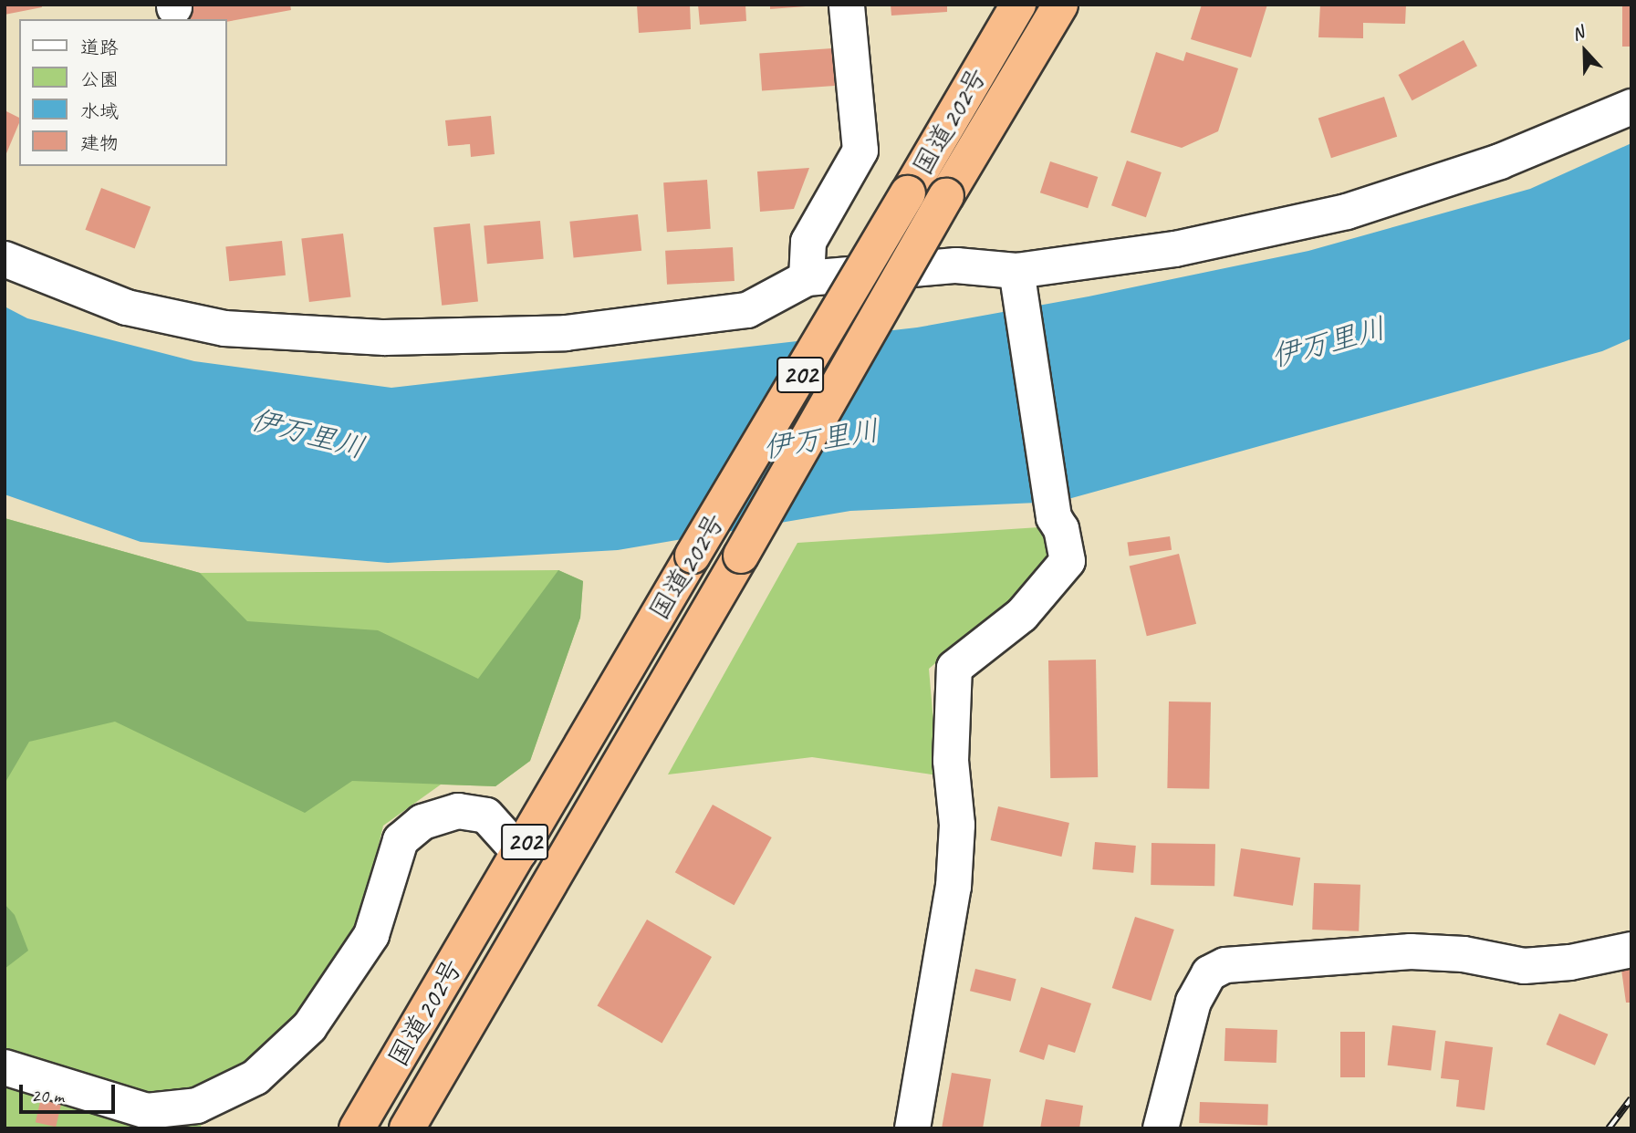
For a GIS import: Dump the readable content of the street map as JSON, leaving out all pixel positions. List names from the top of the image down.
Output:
{
  "streets": {
    "highway": ["国道202号", "202"]
  },
  "water": ["伊万里川"],
  "legend": [
    "道路",
    "公園",
    "水域",
    "建物"
  ],
  "scale_bar": "20 m",
  "north": "top"
}
